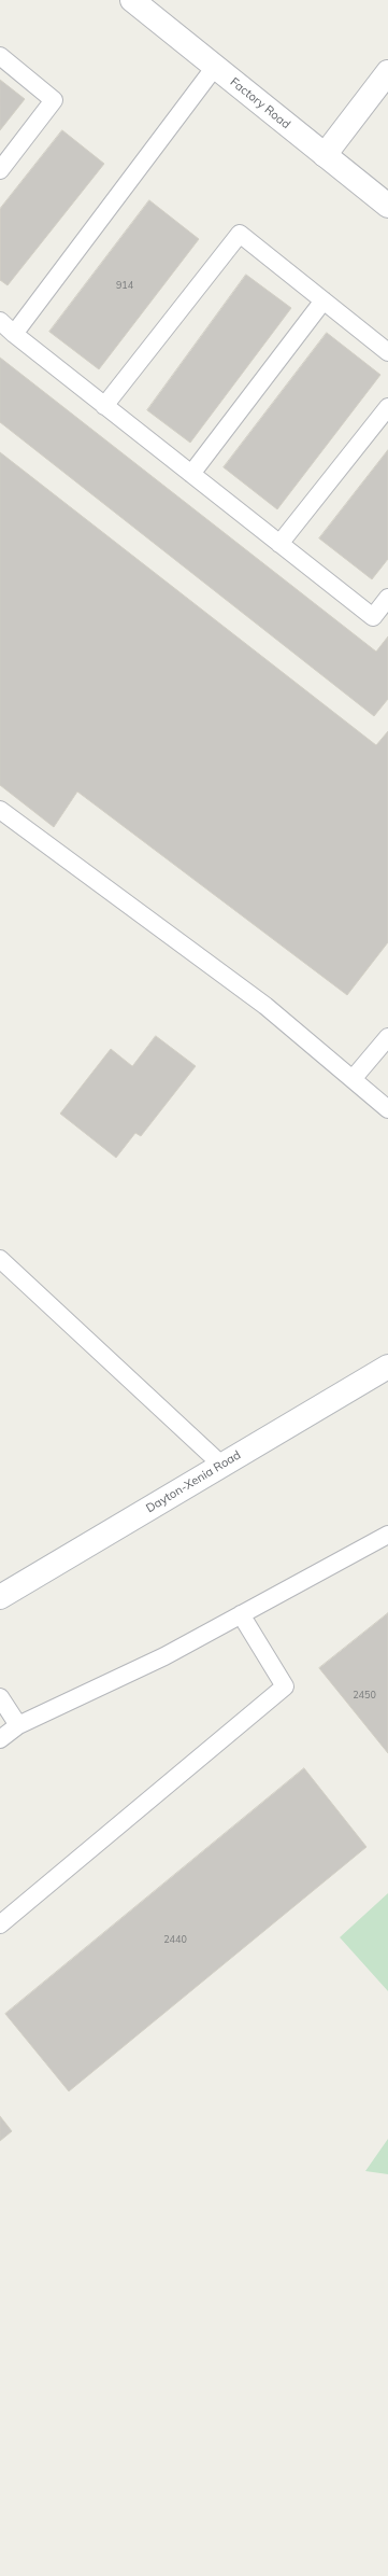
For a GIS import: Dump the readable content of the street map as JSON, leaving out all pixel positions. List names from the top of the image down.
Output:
{
  "streets": {
    "street": ["Factory Road", "Dayton-Xenia Road"]
  },
  "house_numbers": ["914", "2450", "2440"]
}
